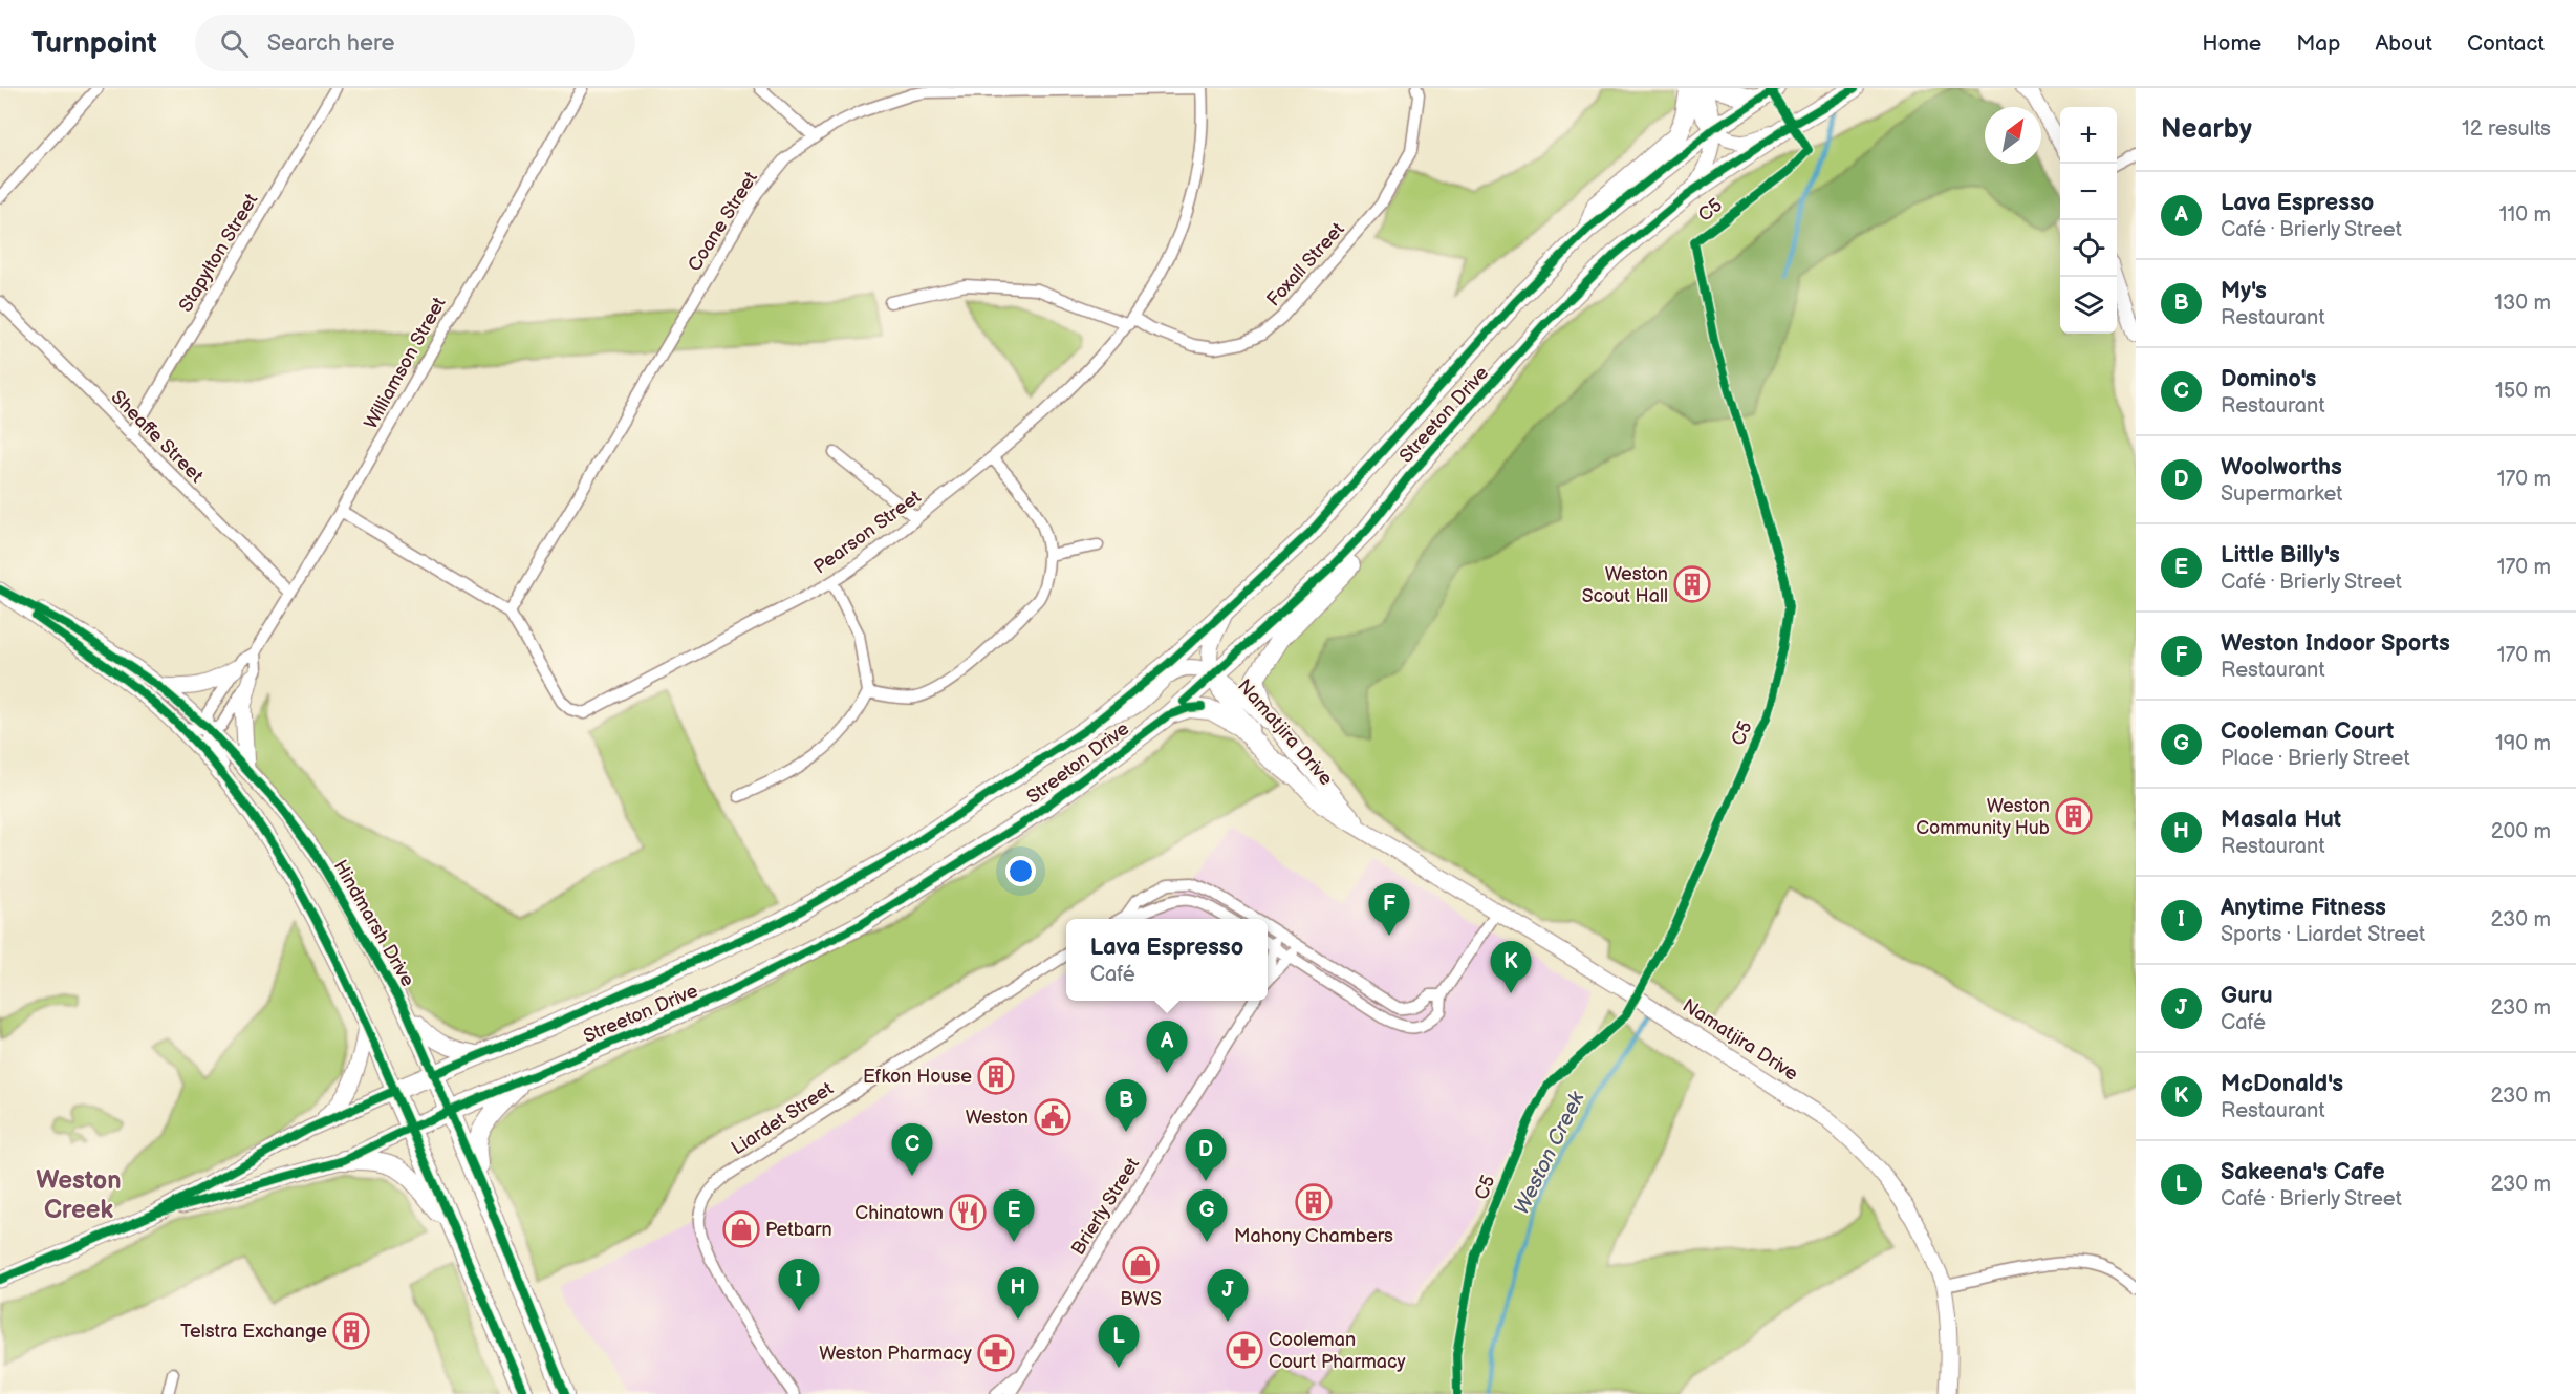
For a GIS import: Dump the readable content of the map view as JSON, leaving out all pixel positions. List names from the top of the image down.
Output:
{
  "streets": {
    "main road": ["Streeton Drive", "Namatjira Drive", "Hindmarsh Drive"],
    "street": [
      "Coane Street",
      "Stapylton Street",
      "Foxall Street",
      "Williamson Street",
      "Sheaffe Street",
      "Pearson Street",
      "Liardet Street",
      "Brierly Street"
    ],
    "cycle path": ["C5"]
  },
  "crossings": [
    ["Coane Street", "Pearson Street"],
    ["Stapylton Street", "Sheaffe Street"],
    ["Foxall Street", "Pearson Street"],
    ["Williamson Street", "Sheaffe Street"],
    ["Williamson Street", "Pearson Street"],
    ["Williamson Street", "Hindmarsh Drive"],
    ["Streeton Drive", "Namatjira Drive"],
    ["Streeton Drive", "Hindmarsh Drive"]
  ],
  "districts": ["Weston Creek"],
  "water": ["Weston Creek"],
  "places": {
    "building": [
      "Weston Scout Hall",
      "Weston Community Hub",
      "Efkon House",
      "Mahony Chambers",
      "Telstra Exchange"
    ],
    "public building": ["Weston"],
    "restaurant": ["Chinatown"],
    "shop": ["Petbarn", "BWS"],
    "pharmacy": ["Cooleman Court Pharmacy", "Weston Pharmacy"]
  },
  "north": "top right",
  "page": {
    "header": "Turnpoint",
    "search": "Search here",
    "nav": [
      "Home",
      "Map",
      "About",
      "Contact"
    ],
    "heading": ["Nearby", "12 results"],
    "map_buttons": ["+", "−"],
    "list": [
      {
        "mark": "A",
        "name": "Lava Espresso",
        "note": "Café · Brierly Street",
        "value": "110 m"
      },
      {
        "mark": "B",
        "name": "My's",
        "note": "Restaurant",
        "value": "130 m"
      },
      {
        "mark": "C",
        "name": "Domino's",
        "note": "Restaurant",
        "value": "150 m"
      },
      {
        "mark": "D",
        "name": "Woolworths",
        "note": "Supermarket",
        "value": "170 m"
      },
      {
        "mark": "E",
        "name": "Little Billy's",
        "note": "Café · Brierly Street",
        "value": "170 m"
      },
      {
        "mark": "F",
        "name": "Weston Indoor Sports",
        "note": "Restaurant",
        "value": "170 m"
      },
      {
        "mark": "G",
        "name": "Cooleman Court",
        "note": "Place · Brierly Street",
        "value": "190 m"
      },
      {
        "mark": "H",
        "name": "Masala Hut",
        "note": "Restaurant",
        "value": "200 m"
      },
      {
        "mark": "I",
        "name": "Anytime Fitness",
        "note": "Sports · Liardet Street",
        "value": "230 m"
      },
      {
        "mark": "J",
        "name": "Guru",
        "note": "Café",
        "value": "230 m"
      },
      {
        "mark": "K",
        "name": "McDonald's",
        "note": "Restaurant",
        "value": "230 m"
      },
      {
        "mark": "L",
        "name": "Sakeena's Cafe",
        "note": "Café · Brierly Street",
        "value": "230 m"
      }
    ],
    "pins": [
      "F",
      "K",
      "A",
      "B",
      "C",
      "D",
      "E",
      "G",
      "I",
      "H",
      "J",
      "L"
    ],
    "popup": ["Lava Espresso", "Café"]
  }
}
